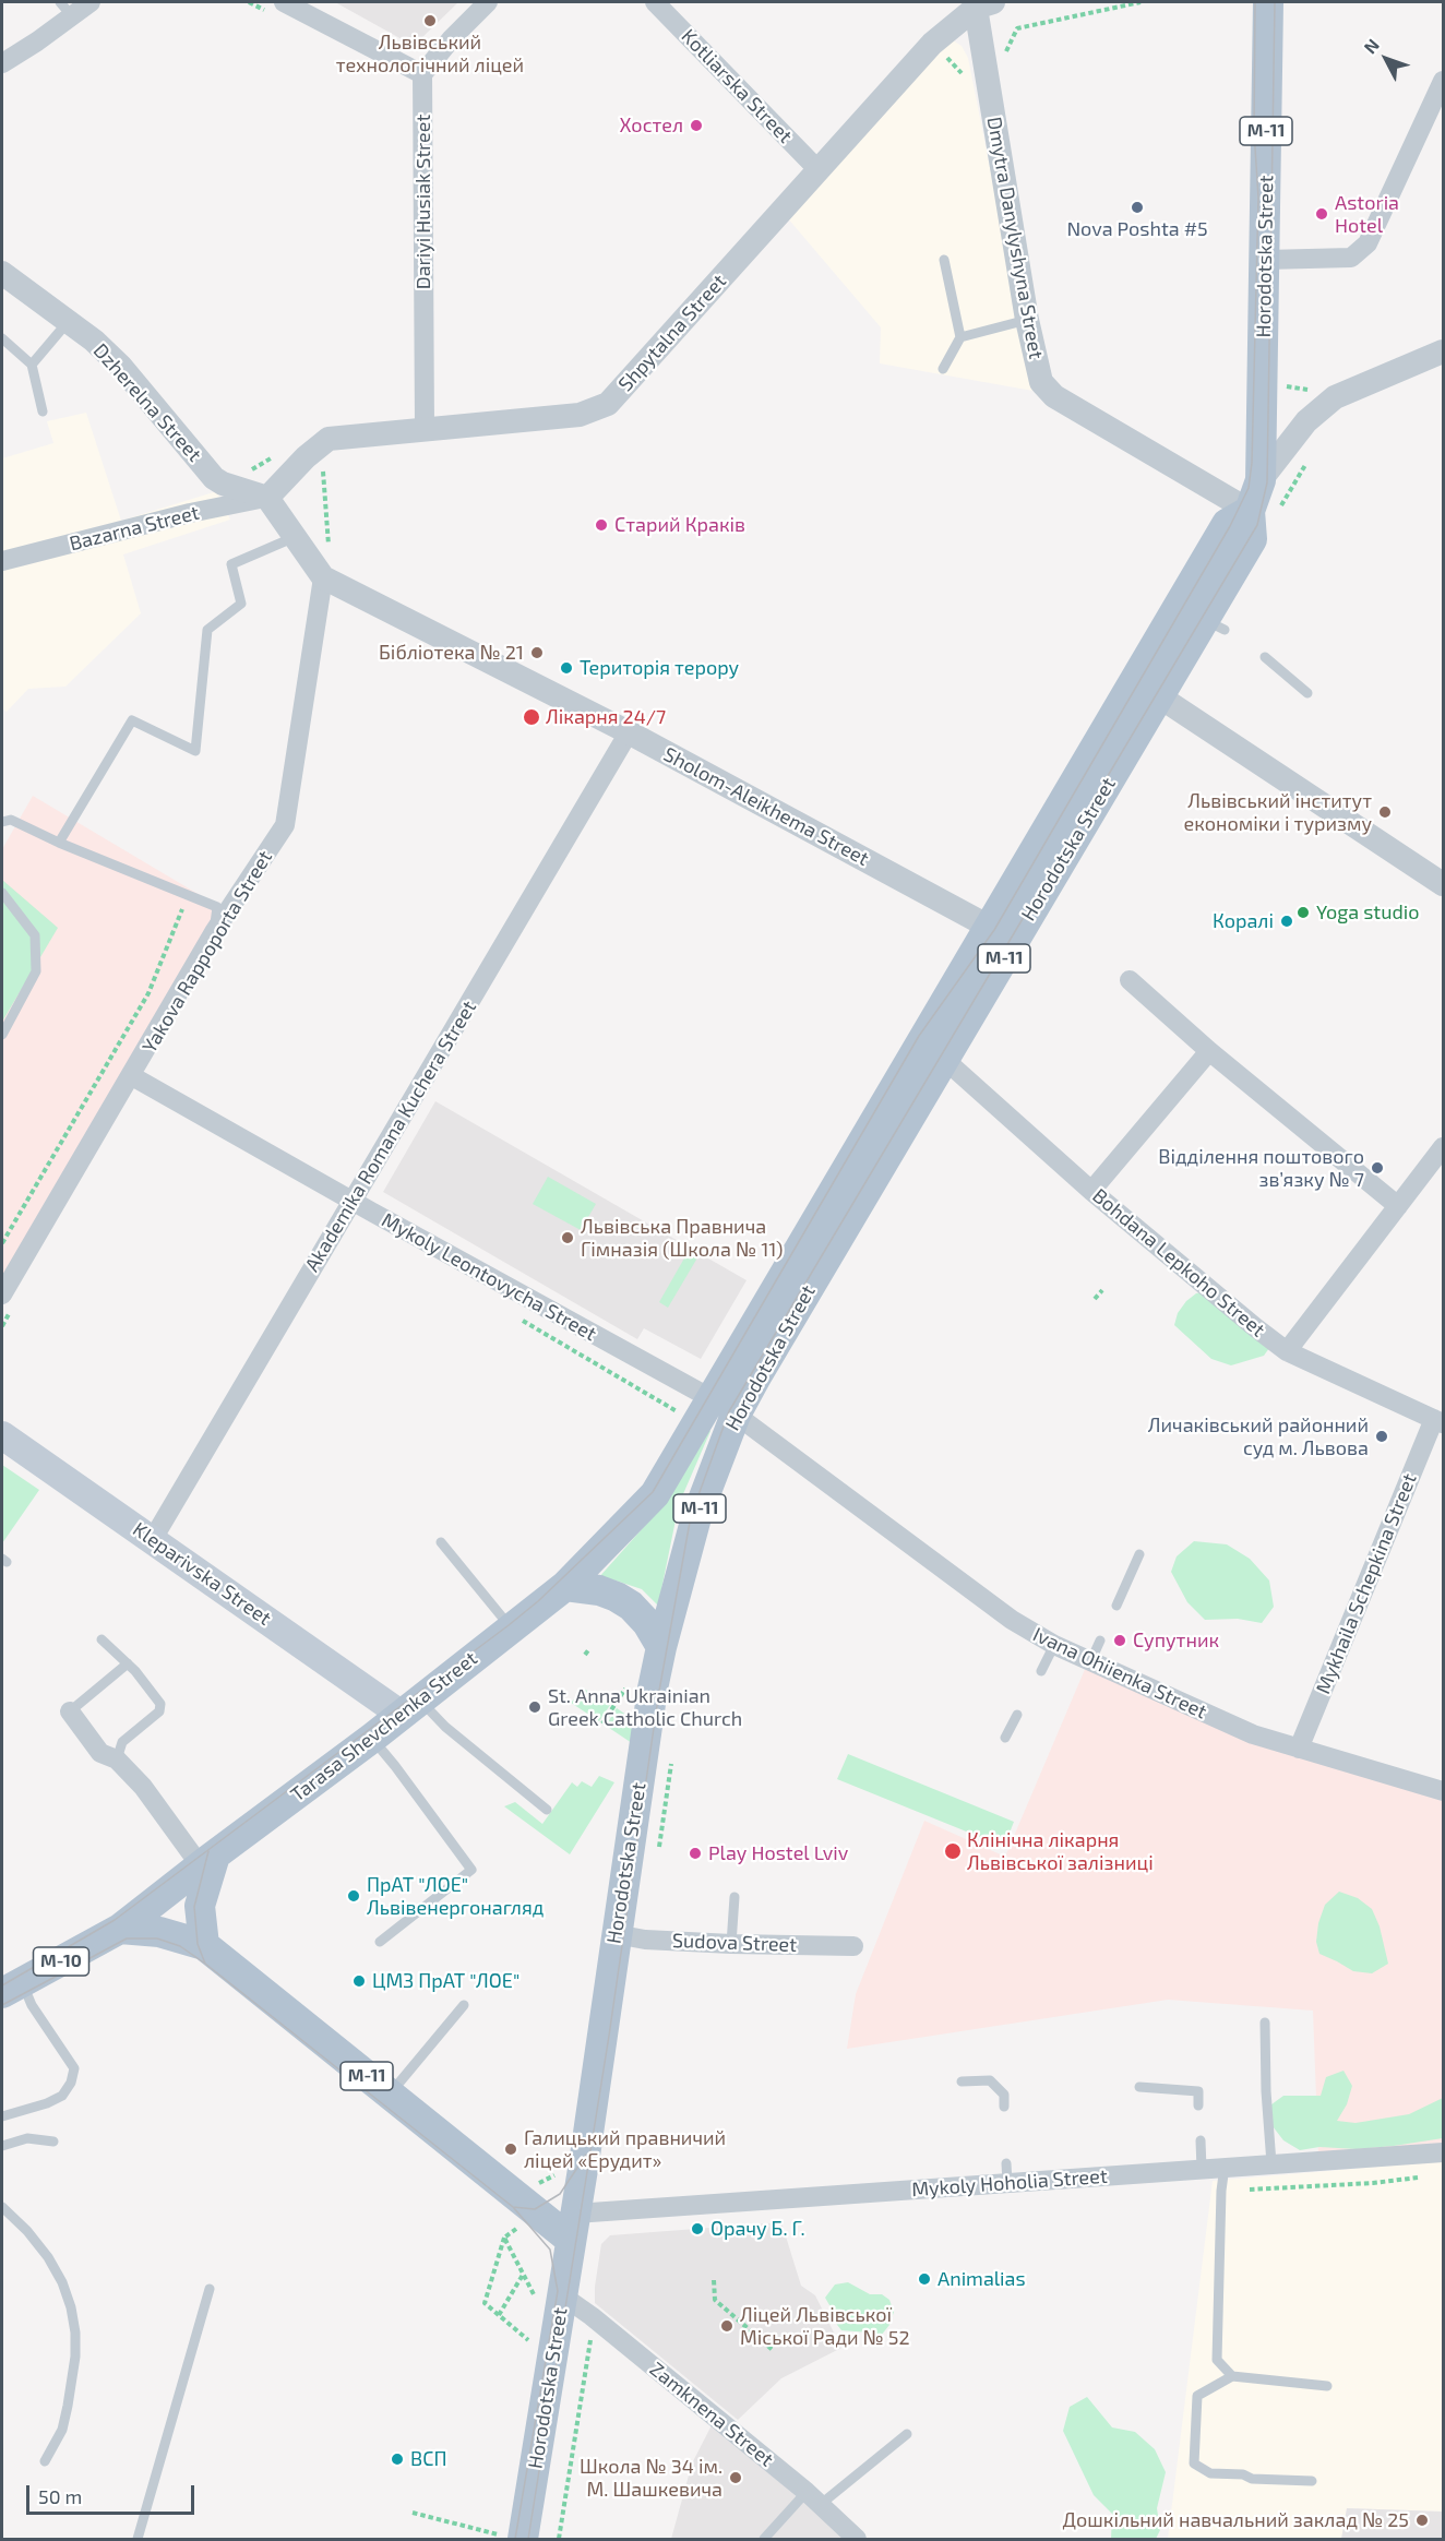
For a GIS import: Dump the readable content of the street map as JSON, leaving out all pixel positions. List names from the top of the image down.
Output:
{
  "streets": {
    "main road": [
      "М-11",
      "Horodotska Street",
      "Kleparivska Street",
      "Tarasa Shevchenka Street",
      "М-10"
    ],
    "street": [
      "Kotliarska Street",
      "Dariyi Husiak Street",
      "Dmytra Danylyshyna Street",
      "Shpytalna Street",
      "Dzherelna Street",
      "Bazarna Street",
      "Sholom-Aleikhema Street",
      "Yakova Rappoporta Street",
      "Akademika Romana Kuchera Street",
      "Bohdana Lepkoho Street",
      "Mykoly Leontovycha Street",
      "Mykhaila Schepkina Street",
      "Ivana Ohiienka Street",
      "Sudova Street",
      "Mykoly Hoholia Street",
      "Zamknena Street"
    ]
  },
  "crossings": [
    ["Kotliarska Street", "Shpytalna Street"],
    ["М-11", "Horodotska Street"],
    ["М-11", "Mykoly Hoholia Street"],
    ["Dariyi Husiak Street", "Shpytalna Street"],
    ["Dmytra Danylyshyna Street", "Horodotska Street"],
    ["Dmytra Danylyshyna Street", "Shpytalna Street"],
    ["Horodotska Street", "Sholom-Aleikhema Street"],
    ["Horodotska Street", "Bohdana Lepkoho Street"],
    ["Horodotska Street", "Mykoly Leontovycha Street"],
    ["Horodotska Street", "Ivana Ohiienka Street"],
    ["Horodotska Street", "Tarasa Shevchenka Street"],
    ["Horodotska Street", "Sudova Street"],
    ["Horodotska Street", "Mykoly Hoholia Street"],
    ["Horodotska Street", "Zamknena Street"],
    ["Shpytalna Street", "Dzherelna Street"],
    ["Shpytalna Street", "Bazarna Street"],
    ["Shpytalna Street", "Sholom-Aleikhema Street"],
    ["Dzherelna Street", "Bazarna Street"],
    ["Dzherelna Street", "Sholom-Aleikhema Street"],
    ["Bazarna Street", "Sholom-Aleikhema Street"],
    ["Sholom-Aleikhema Street", "Yakova Rappoporta Street"],
    ["Sholom-Aleikhema Street", "Akademika Romana Kuchera Street"],
    ["Yakova Rappoporta Street", "Mykoly Leontovycha Street"],
    ["Akademika Romana Kuchera Street", "Mykoly Leontovycha Street"],
    ["Akademika Romana Kuchera Street", "Kleparivska Street"],
    ["Bohdana Lepkoho Street", "Mykhaila Schepkina Street"],
    ["Mykoly Leontovycha Street", "Tarasa Shevchenka Street"],
    ["Kleparivska Street", "Tarasa Shevchenka Street"],
    ["Mykhaila Schepkina Street", "Ivana Ohiienka Street"]
  ],
  "places": [
    "Львівський технологічний ліцей",
    "Хостел",
    "Nova Poshta #5",
    "Astoria Hotel",
    "Старий Краків",
    "Бібліотека № 21",
    "Територія терору",
    "Лікарня 24/7",
    "Львівський інститут економіки і туризму",
    "Yoga studio",
    "Коралі",
    "Відділення поштового зв’язку № 7",
    "Львівська Правнича Гімназія (Школа № 11)",
    "Личаківський районний суд м. Львова",
    "Супутник",
    "St. Anna Ukrainian Greek Catholic Church",
    "Клінічна лікарня Львівської залізниці",
    "Play Hostel Lviv",
    "ПрАТ \"ЛОЕ\" Львівенергонагляд",
    "ЦМЗ ПрАТ \"ЛОЕ\"",
    "Галицький правничий ліцей «Ерудит»",
    "Орачу Б. Г.",
    "Animalias",
    "Ліцей Львівської Міської Ради № 52",
    "ВСП",
    "Школа № 34 ім. М. Шашкевича",
    "Дошкільний навчальний заклад № 25"
  ],
  "scale_bar": "50 m",
  "north": "top left"
}
